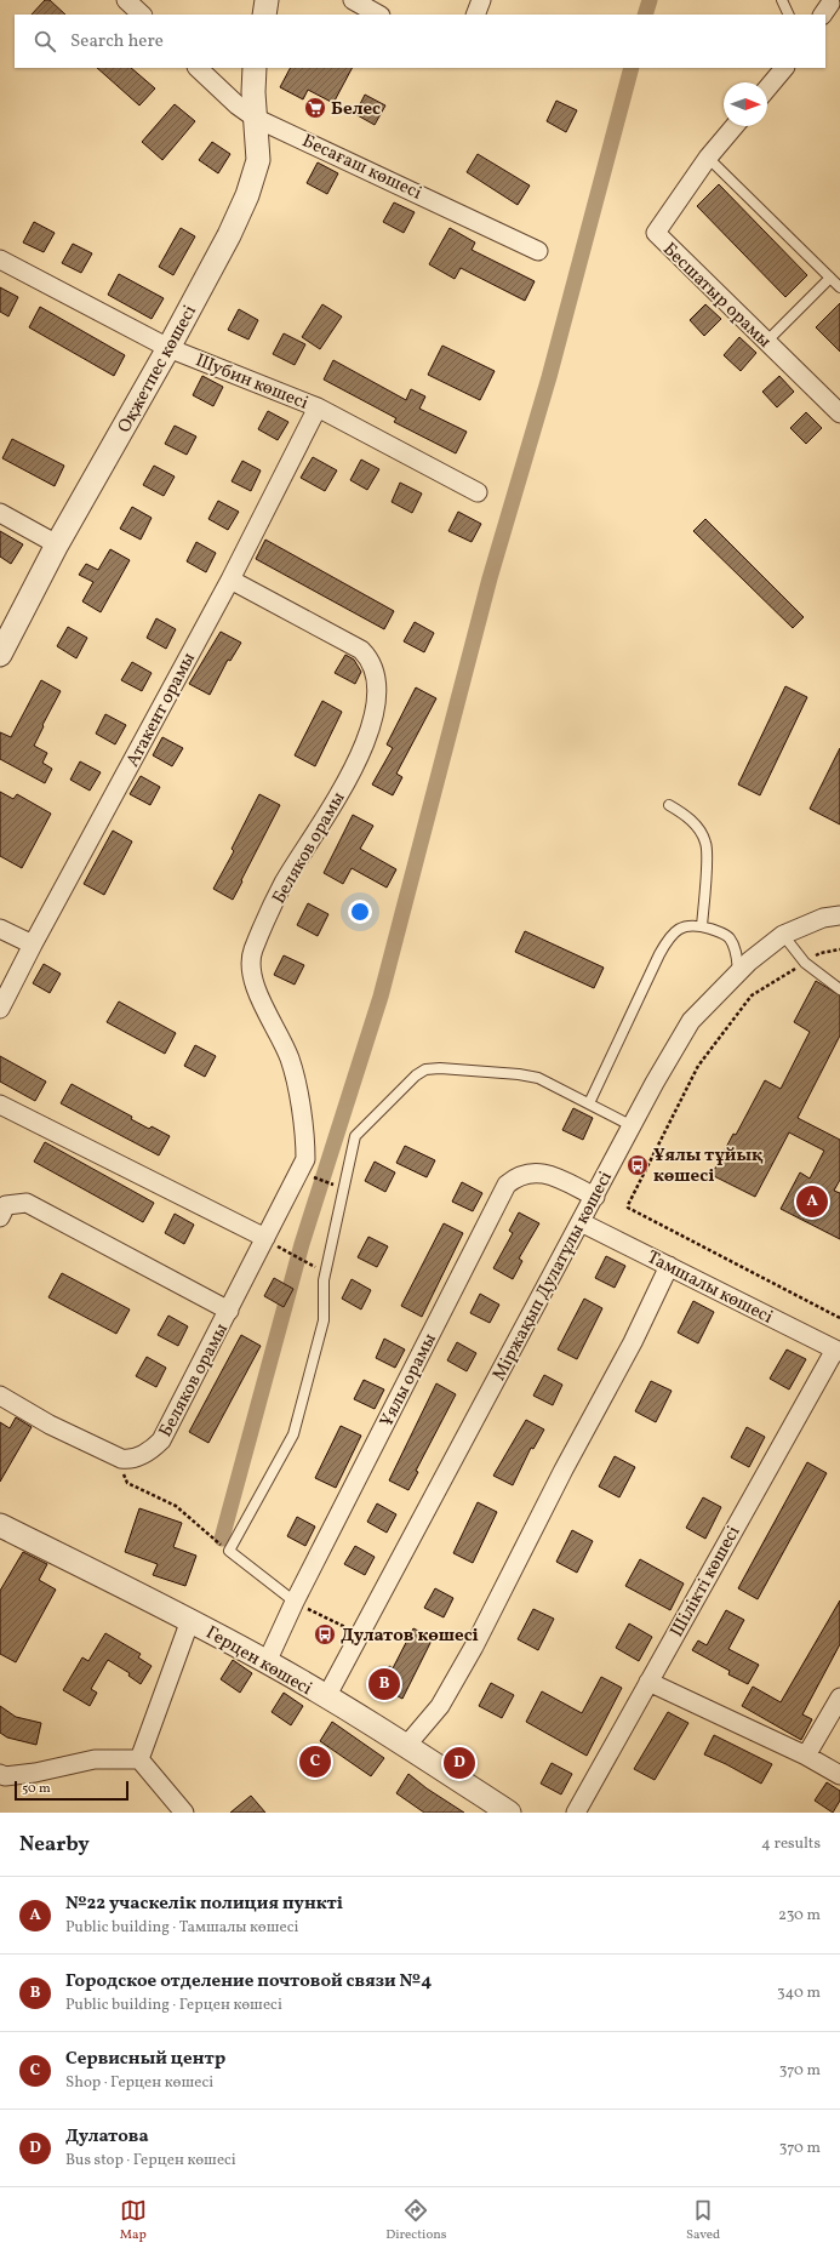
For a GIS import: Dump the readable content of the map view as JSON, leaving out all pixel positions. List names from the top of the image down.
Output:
{
  "streets": {
    "street": [
      "Бесағаш көшесі",
      "Бесшатыр орамы",
      "Оқжетпес көшесі",
      "Шубин көшесі",
      "Атакент орамы",
      "Беляков орамы",
      "Міржақып Дулатұлы көшесі",
      "Тамшалы көшесі",
      "Ұялы орамы",
      "Шілікті көшесі",
      "Герцен көшесі"
    ]
  },
  "crossings": [
    ["Бесағаш көшесі", "Оқжетпес көшесі"],
    ["Оқжетпес көшесі", "Шубин көшесі"],
    ["Шубин көшесі", "Атакент орамы"],
    ["Атакент орамы", "Беляков орамы"],
    ["Міржақып Дулатұлы көшесі", "Тамшалы көшесі"],
    ["Міржақып Дулатұлы көшесі", "Ұялы орамы"],
    ["Міржақып Дулатұлы көшесі", "Герцен көшесі"],
    ["Тамшалы көшесі", "Шілікті көшесі"],
    ["Ұялы орамы", "Герцен көшесі"]
  ],
  "places": {
    "supermarket": ["Белес"],
    "bus stop": ["Ұялы тұйық көшесі", "Дулатов көшесі"]
  },
  "scale_bar": "50 m",
  "north": "right",
  "page": {
    "search": "Search here",
    "pins": [
      "A",
      "B",
      "C",
      "D"
    ],
    "scale": "50 m",
    "heading": ["Nearby", "4 results"],
    "list": [
      {
        "mark": "A",
        "name": "№22 учаскелік полиция пункті",
        "note": "Public building · Тамшалы көшесі",
        "value": "230 m"
      },
      {
        "mark": "B",
        "name": "Городское отделение почтовой связи №4",
        "note": "Public building · Герцен көшесі",
        "value": "340 m"
      },
      {
        "mark": "C",
        "name": "Сервисный центр",
        "note": "Shop · Герцен көшесі",
        "value": "370 m"
      },
      {
        "mark": "D",
        "name": "Дулатова",
        "note": "Bus stop · Герцен көшесі",
        "value": "370 m"
      }
    ],
    "nav": ["Map", "Directions", "Saved"]
  }
}
